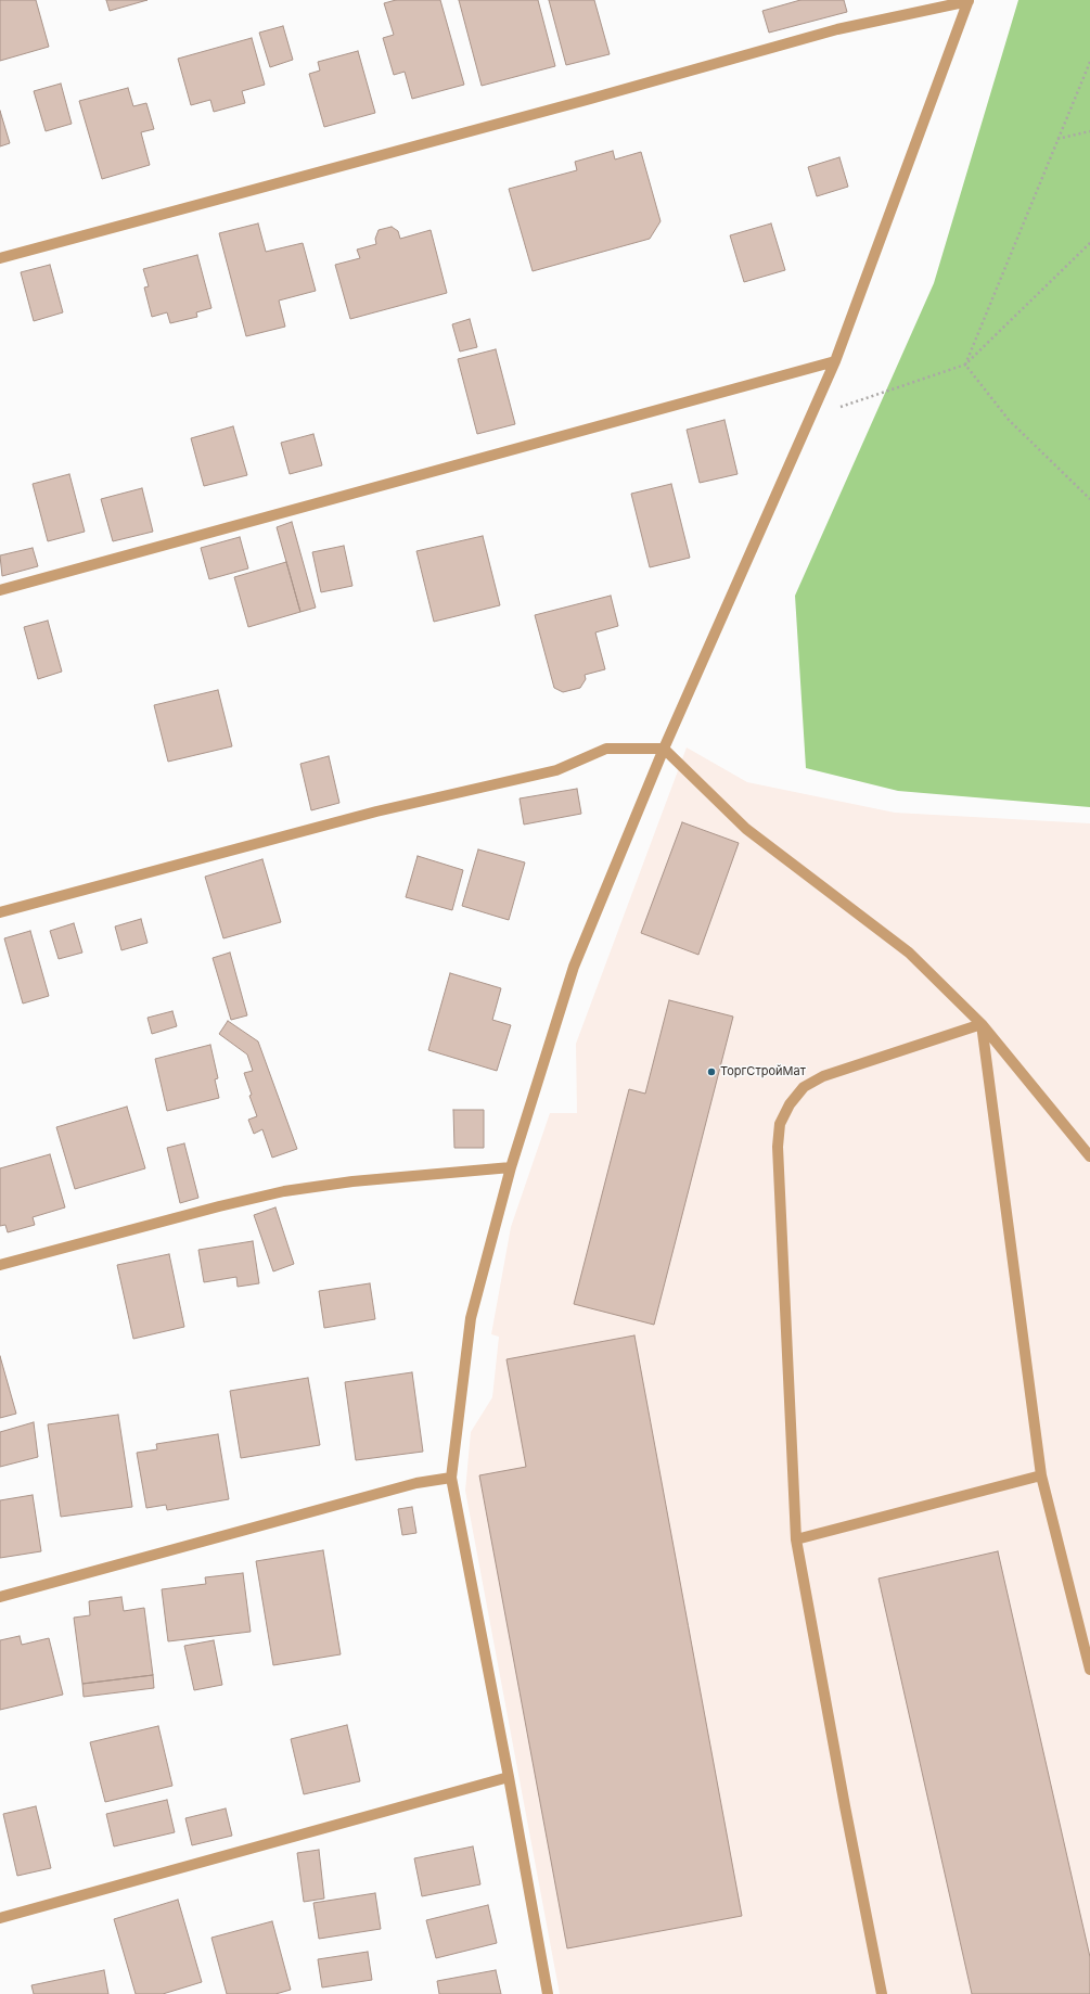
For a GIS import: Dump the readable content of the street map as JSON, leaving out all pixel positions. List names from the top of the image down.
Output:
{
  "places": ["ТоргСтройМат"]
}
